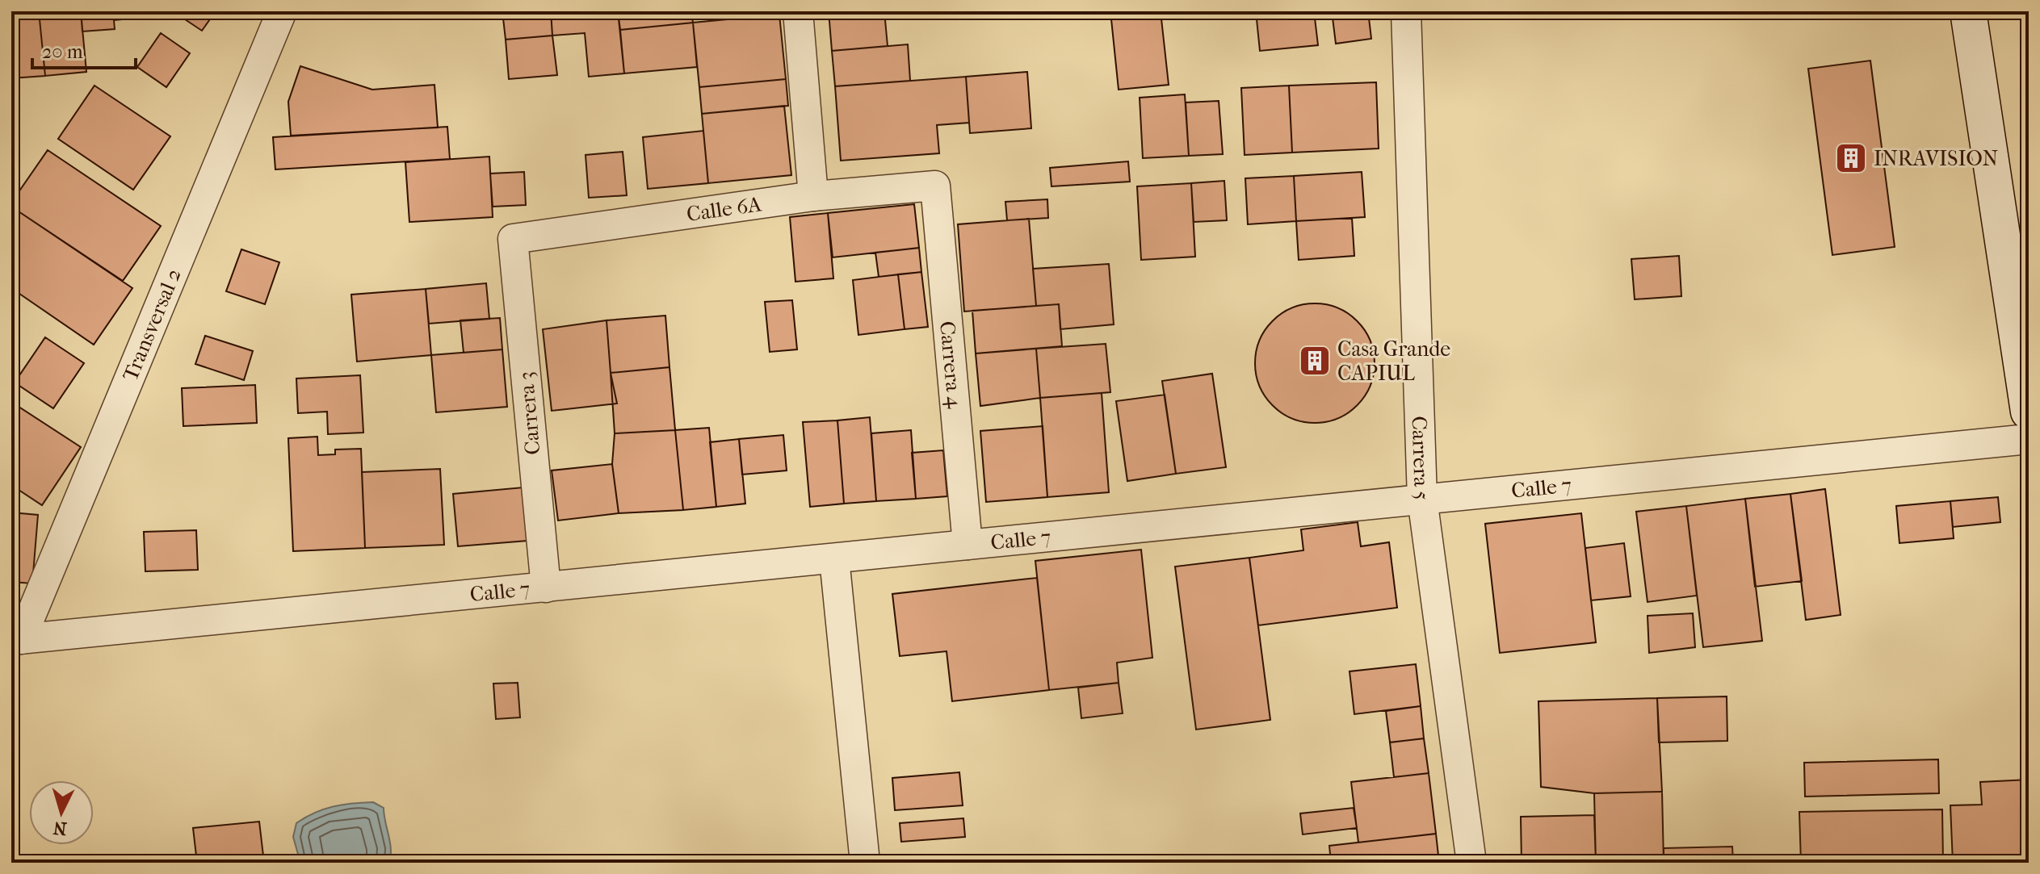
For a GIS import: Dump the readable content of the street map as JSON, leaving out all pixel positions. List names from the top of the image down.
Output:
{
  "streets": {
    "street": [
      "Calle 6A",
      "Transversal 2",
      "Carrera 4",
      "Carrera 3",
      "Carrera 5",
      "Calle 7"
    ]
  },
  "crossings": [
    ["Calle 6A", "Carrera 4"],
    ["Calle 6A", "Carrera 3"],
    ["Transversal 2", "Calle 7"],
    ["Carrera 4", "Calle 7"],
    ["Carrera 3", "Calle 7"],
    ["Carrera 5", "Calle 7"]
  ],
  "places": {
    "building": ["INRAVISION", "Casa Grande CAPIUL"]
  },
  "scale_bar": "20 m",
  "north": "bottom"
}
